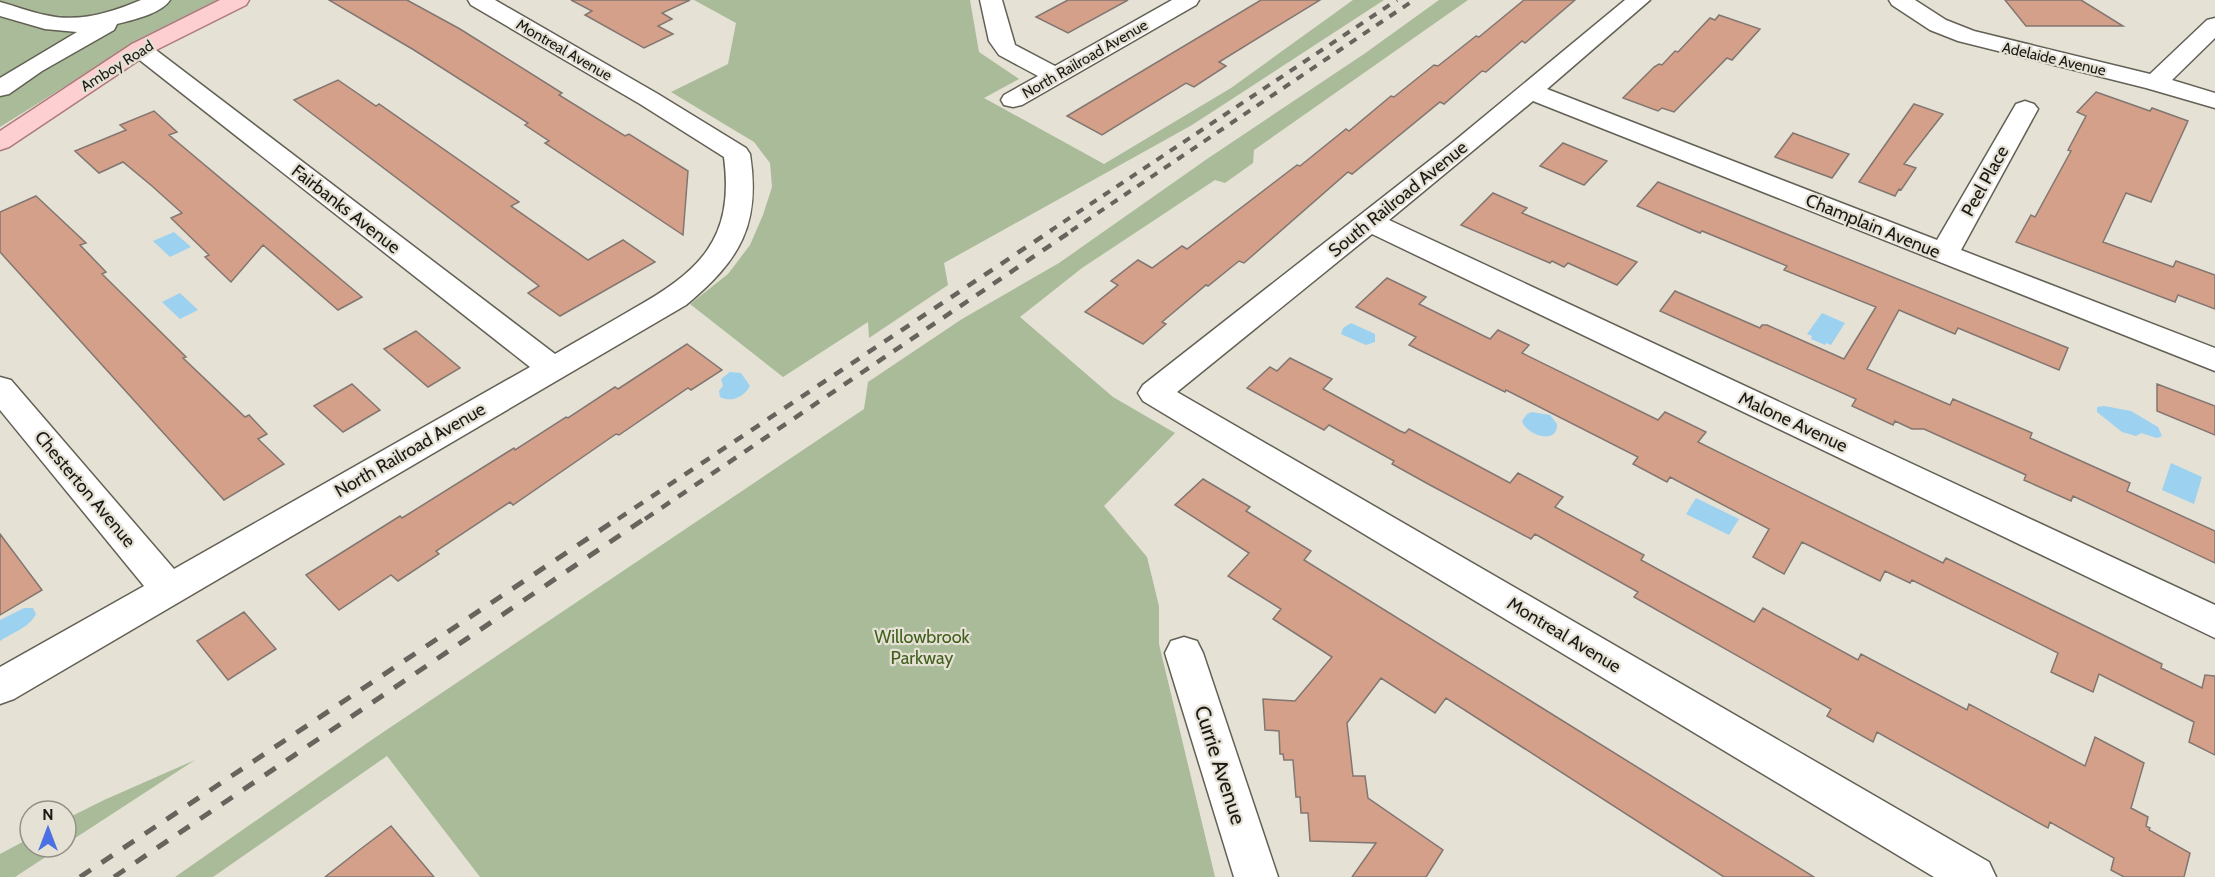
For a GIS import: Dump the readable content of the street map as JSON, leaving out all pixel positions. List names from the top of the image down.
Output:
{
  "streets": {
    "main road": ["Amboy Road"],
    "street": [
      "Montreal Avenue",
      "North Railroad Avenue",
      "Adelaide Avenue",
      "Peel Place",
      "South Railroad Avenue",
      "Fairbanks Avenue",
      "Champlain Avenue",
      "Malone Avenue",
      "Chesterton Avenue",
      "Currie Avenue"
    ]
  },
  "crossings": [
    ["Montreal Avenue", "North Railroad Avenue"],
    ["Montreal Avenue", "South Railroad Avenue"],
    ["North Railroad Avenue", "Fairbanks Avenue"],
    ["North Railroad Avenue", "Chesterton Avenue"],
    ["Amboy Road", "Fairbanks Avenue"],
    ["Peel Place", "Champlain Avenue"],
    ["South Railroad Avenue", "Champlain Avenue"],
    ["South Railroad Avenue", "Malone Avenue"]
  ],
  "parks": ["Willowbrook Parkway"],
  "north": "top"
}
